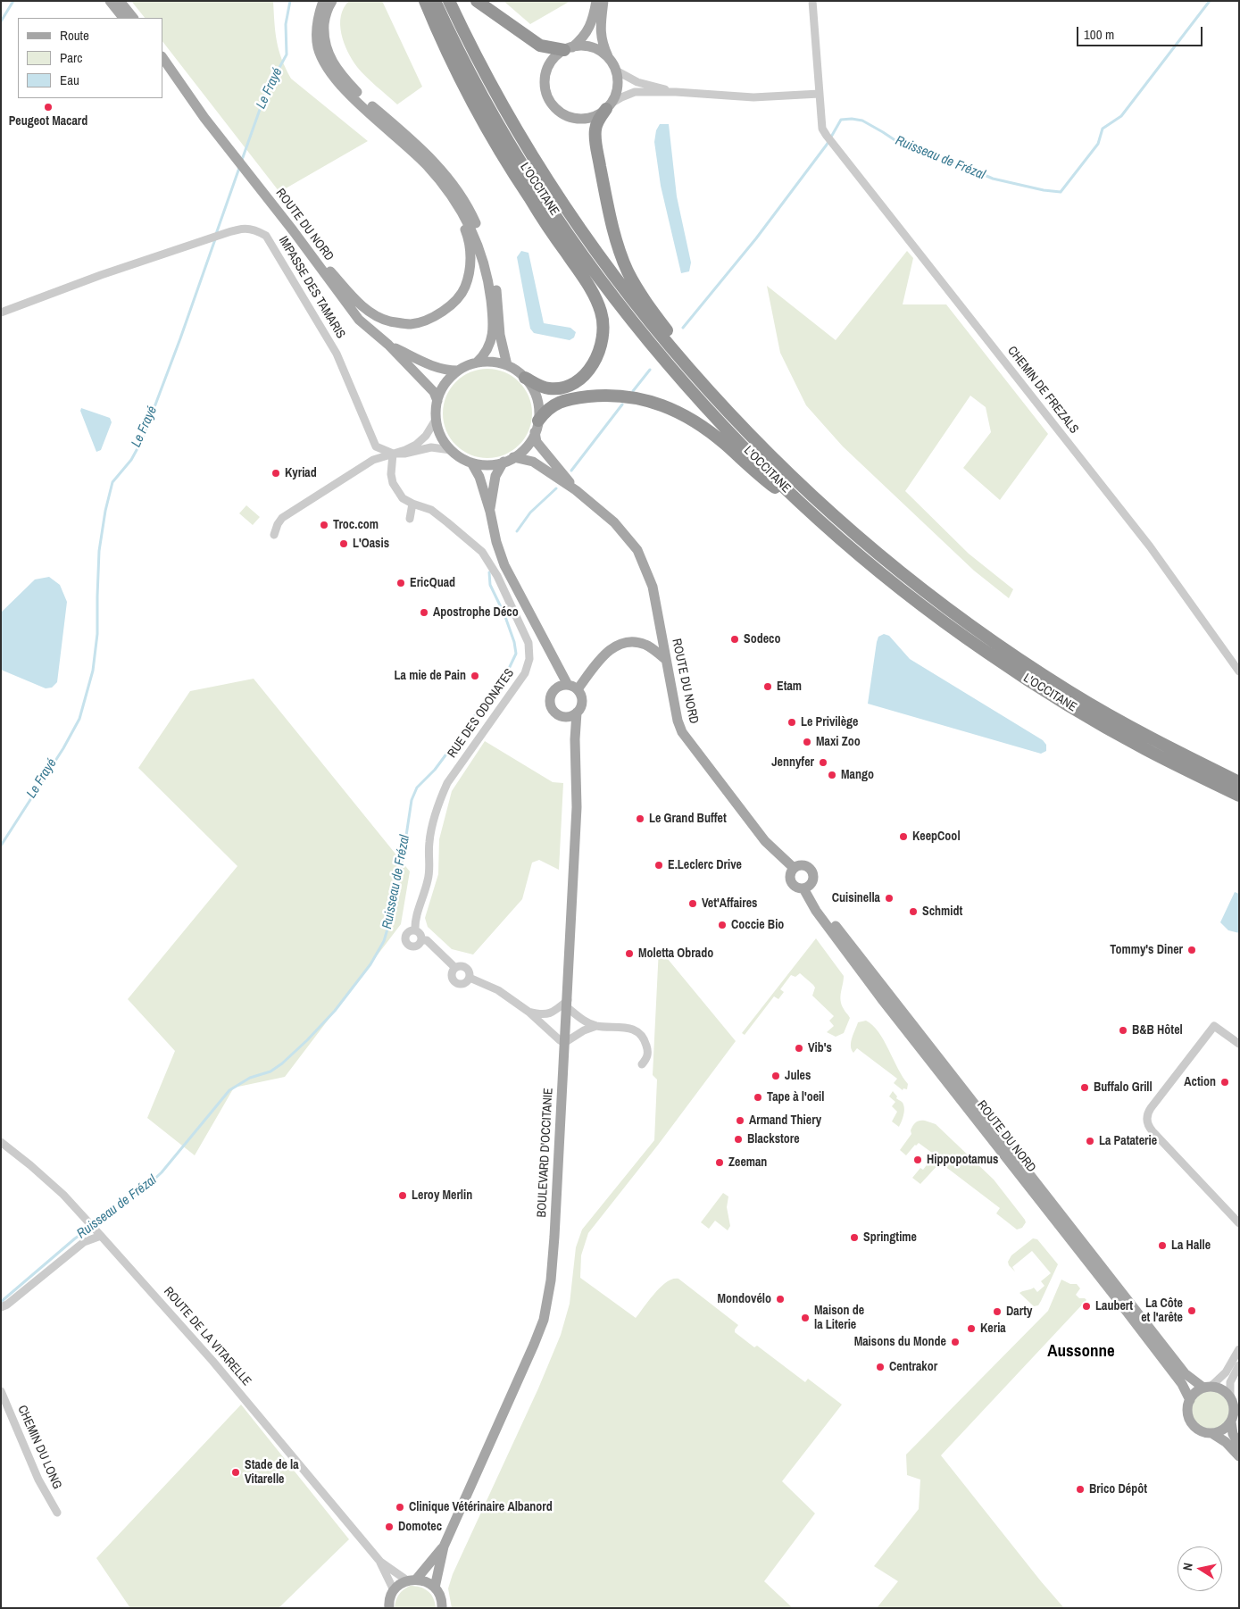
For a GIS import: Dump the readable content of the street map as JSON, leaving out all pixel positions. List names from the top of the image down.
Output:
{
  "streets": {
    "highway": ["L'OCCITANE"],
    "main road": ["ROUTE DU NORD", "BOULEVARD D'OCCITANIE"],
    "street": [
      "IMPASSE DES TAMARIS",
      "CHEMIN DE FREZALS",
      "RUE DES ODONATES",
      "ROUTE DE LA VITARELLE",
      "CHEMIN DU LONG"
    ]
  },
  "crossings": [
    ["ROUTE DU NORD", "BOULEVARD D'OCCITANIE"],
    ["IMPASSE DES TAMARIS", "RUE DES ODONATES"],
    ["BOULEVARD D'OCCITANIE", "ROUTE DE LA VITARELLE"]
  ],
  "districts": ["Aussonne"],
  "water": ["Le Frayé", "Ruisseau de Frézal"],
  "places": [
    "Peugeot Macard",
    "Kyriad",
    "Troc.com",
    "L'Oasis",
    "EricQuad",
    "Apostrophe Déco",
    "Sodeco",
    "La mie de Pain",
    "Etam",
    "Le Privilège",
    "Maxi Zoo",
    "Jennyfer",
    "Mango",
    "Le Grand Buffet",
    "KeepCool",
    "E.Leclerc Drive",
    "Cuisinella",
    "Vet'Affaires",
    "Schmidt",
    "Coccie Bio",
    "Tommy's Diner",
    "Moletta Obrado",
    "B&B Hôtel",
    "Vib's",
    "Jules",
    "Action",
    "Buffalo Grill",
    "Tape à l'oeil",
    "Armand Thiery",
    "Blackstore",
    "La Pataterie",
    "Hippopotamus",
    "Zeeman",
    "Leroy Merlin",
    "Springtime",
    "La Halle",
    "Mondovélo",
    "Laubert",
    "La Côte et l'arête",
    "Darty",
    "Maison de la Literie",
    "Keria",
    "Maisons du Monde",
    "Centrakor",
    "Stade de la Vitarelle",
    "Brico Dépôt",
    "Clinique Vétérinaire Albanord",
    "Domotec"
  ],
  "legend": ["Route", "Parc", "Eau"],
  "scale_bar": "100 m",
  "north": "left"
}
